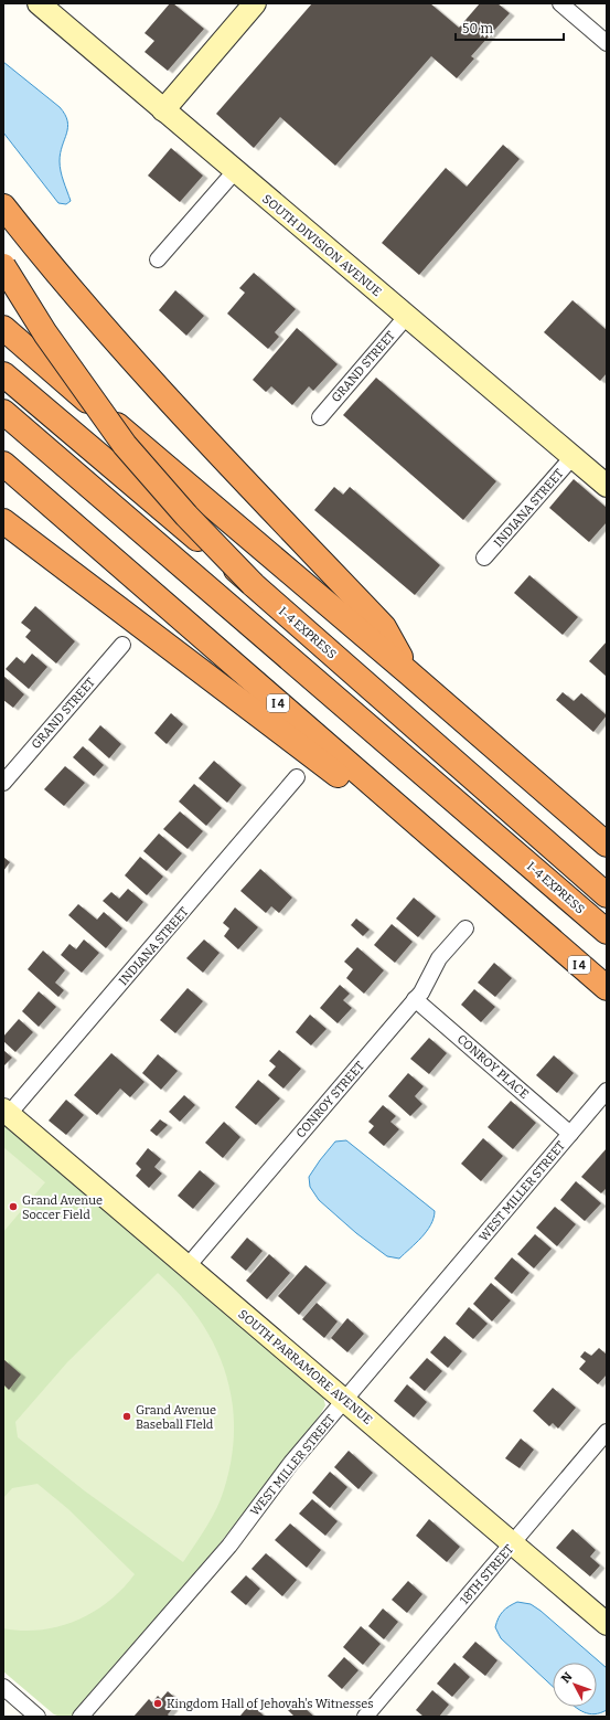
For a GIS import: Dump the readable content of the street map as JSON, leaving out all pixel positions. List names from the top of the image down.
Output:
{
  "streets": {
    "highway": ["I-4 EXPRESS", "I 4"],
    "street": [
      "SOUTH DIVISION AVENUE",
      "GRAND STREET",
      "INDIANA STREET",
      "CONROY PLACE",
      "CONROY STREET",
      "WEST MILLER STREET",
      "SOUTH PARRAMORE AVENUE",
      "18TH STREET"
    ]
  },
  "crossings": [
    ["SOUTH DIVISION AVENUE", "GRAND STREET"],
    ["SOUTH DIVISION AVENUE", "INDIANA STREET"],
    ["INDIANA STREET", "SOUTH PARRAMORE AVENUE"],
    ["CONROY PLACE", "CONROY STREET"],
    ["CONROY PLACE", "WEST MILLER STREET"],
    ["CONROY STREET", "SOUTH PARRAMORE AVENUE"],
    ["WEST MILLER STREET", "SOUTH PARRAMORE AVENUE"],
    ["SOUTH PARRAMORE AVENUE", "18TH STREET"]
  ],
  "places": ["Grand Avenue Soccer Field", "Grand Avenue Baseball FIeld", "Kingdom Hall of Jehovah's Witnesses"],
  "scale_bar": "50 m",
  "north": "top left"
}
